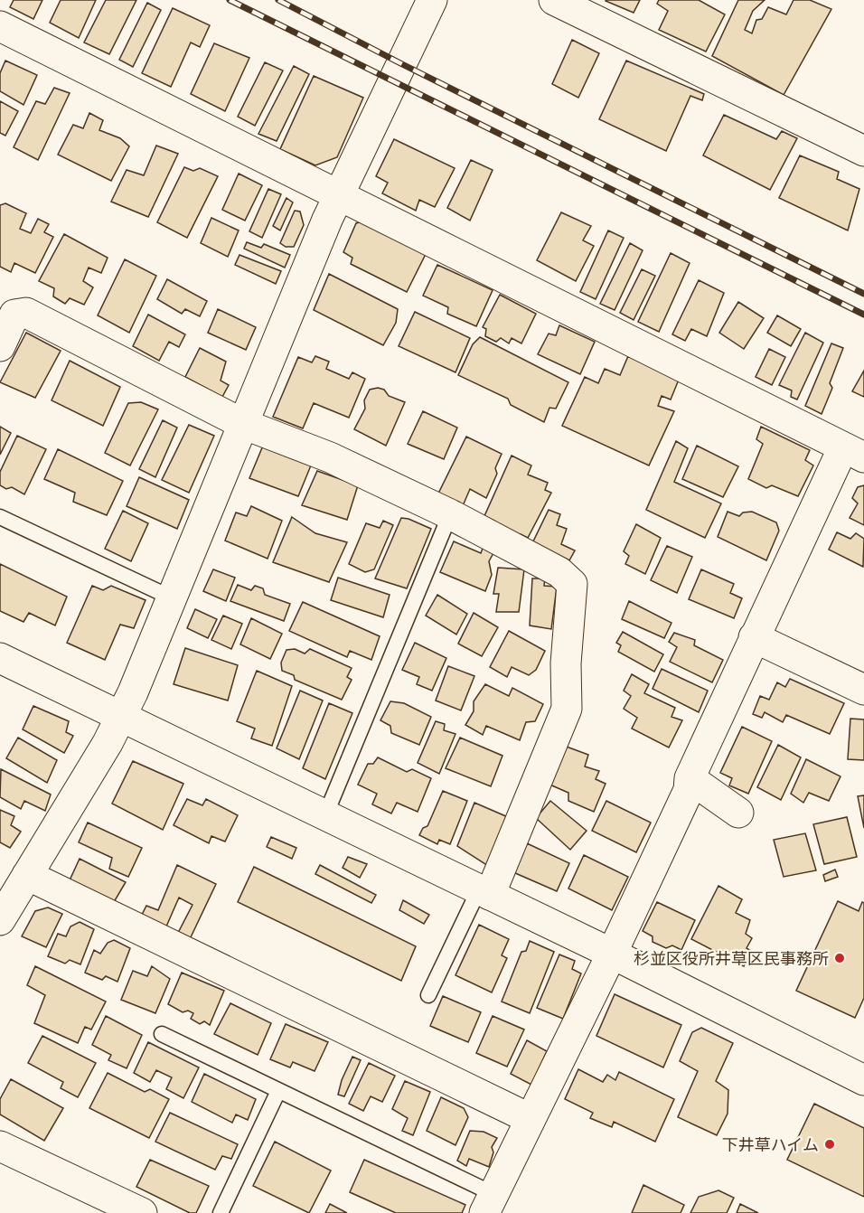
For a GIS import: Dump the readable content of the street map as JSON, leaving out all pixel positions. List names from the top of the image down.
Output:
{
  "places": ["杉並区役所井草区民事務所", "下井草ハイム"]
}
